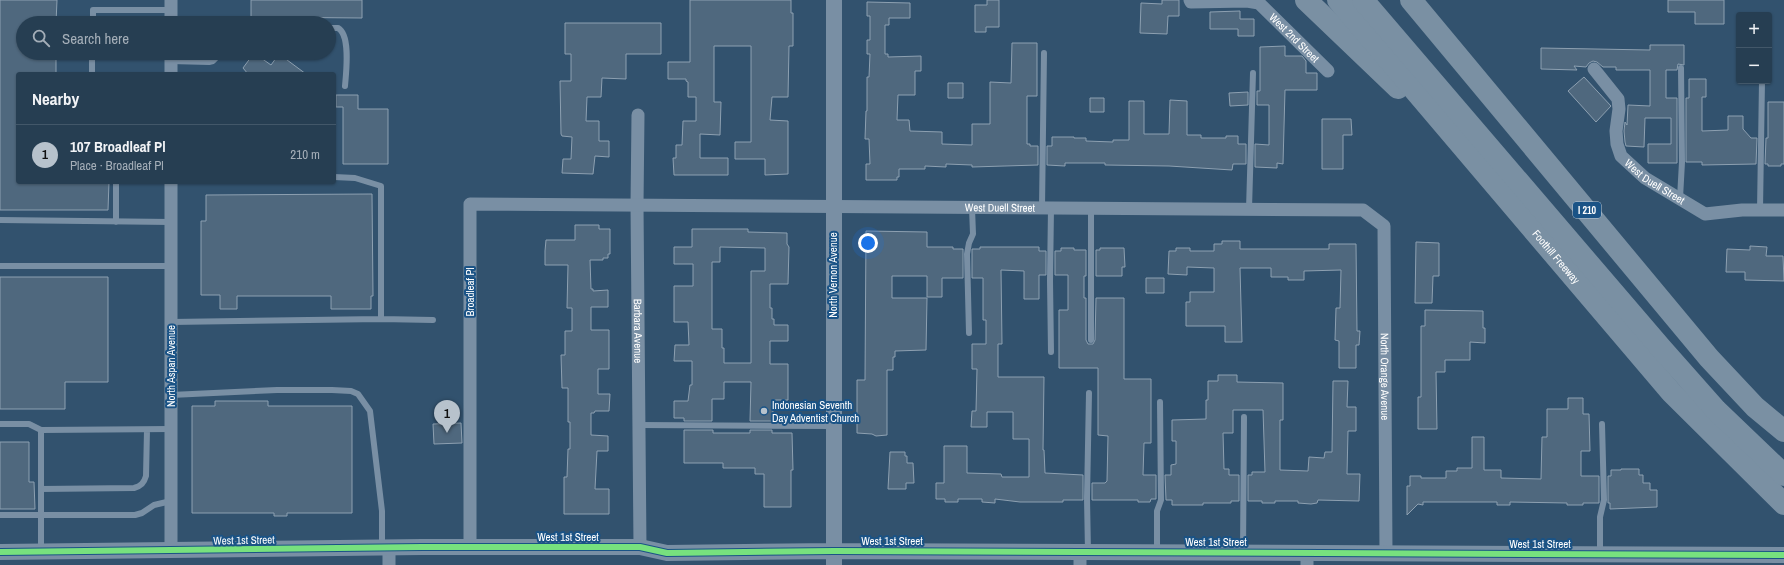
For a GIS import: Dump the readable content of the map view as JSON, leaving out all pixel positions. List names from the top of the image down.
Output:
{
  "streets": {
    "highway": ["I 210", "Foothill Freeway"],
    "street": [
      "West 2nd Street",
      "West Duell Street",
      "North Vernon Avenue",
      "Broadleaf Pl",
      "Barbara Avenue",
      "North Aspan Avenue",
      "North Orange Avenue",
      "West 1st Street"
    ]
  },
  "crossings": [
    ["West Duell Street", "North Vernon Avenue"],
    ["West Duell Street", "Broadleaf Pl"],
    ["West Duell Street", "Barbara Avenue"],
    ["West Duell Street", "North Orange Avenue"],
    ["North Vernon Avenue", "West 1st Street"],
    ["Broadleaf Pl", "Barbara Avenue"],
    ["Broadleaf Pl", "West 1st Street"],
    ["Barbara Avenue", "West 1st Street"],
    ["North Aspan Avenue", "West 1st Street"],
    ["North Orange Avenue", "West 1st Street"]
  ],
  "places": ["Indonesian Seventh Day Adventist Church"],
  "page": {
    "map_buttons": ["+", "−"],
    "search": "Search here",
    "heading": "Nearby",
    "list": [
      {
        "mark": "1",
        "name": "107 Broadleaf Pl",
        "note": "Place · Broadleaf Pl",
        "value": "210 m"
      }
    ],
    "pins": "1"
  }
}
